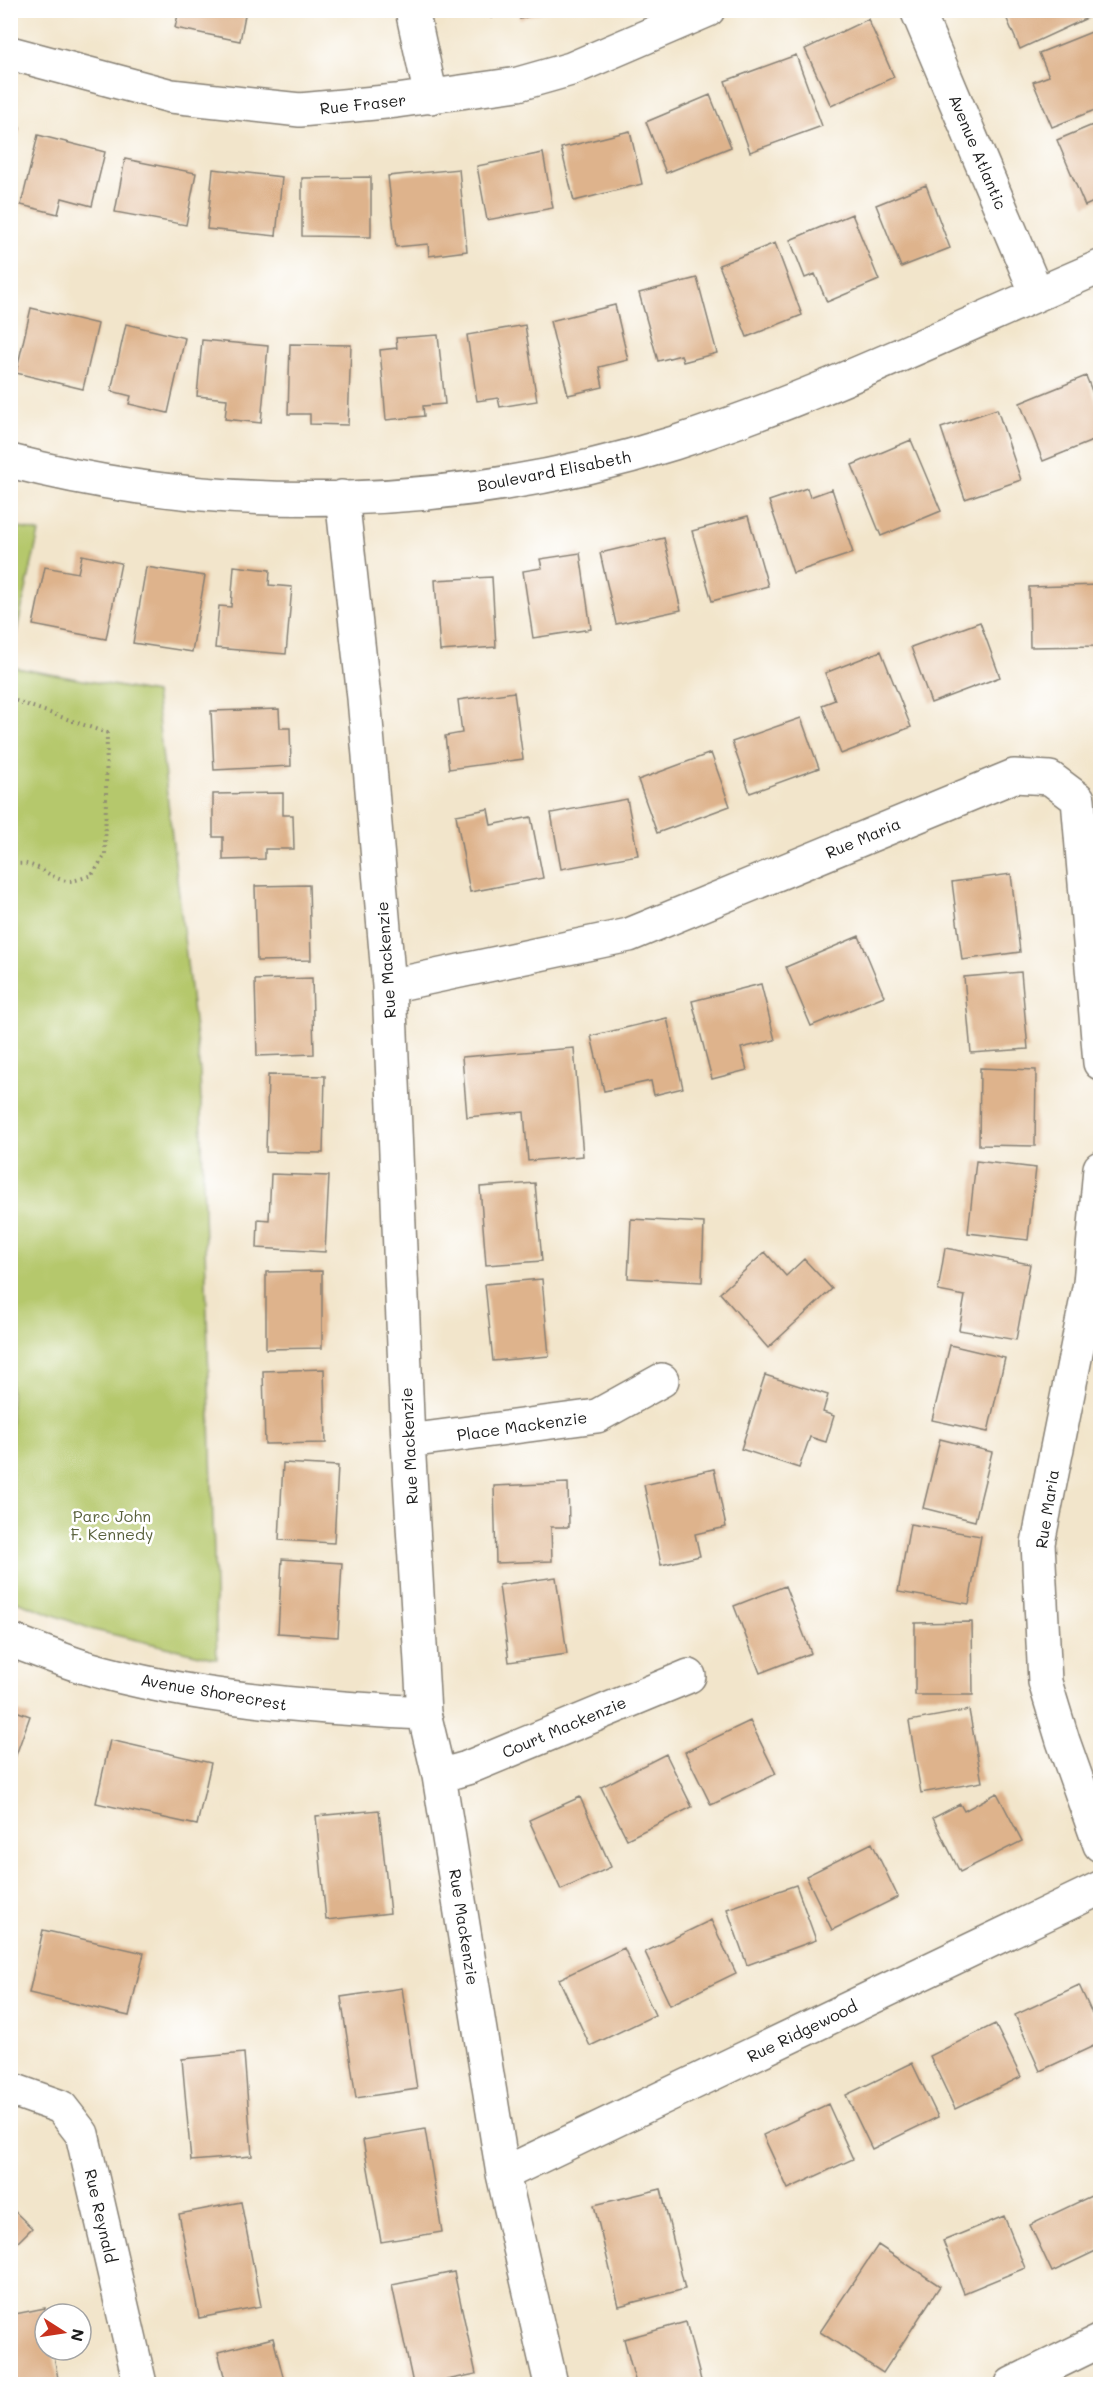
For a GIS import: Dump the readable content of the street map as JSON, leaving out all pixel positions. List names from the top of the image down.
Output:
{
  "streets": {
    "street": [
      "Rue Fraser",
      "Avenue Atlantic",
      "Boulevard Elisabeth",
      "Rue Maria",
      "Rue Mackenzie",
      "Place Mackenzie",
      "Avenue Shorecrest",
      "Court Mackenzie",
      "Rue Ridgewood",
      "Rue Reynald"
    ]
  },
  "crossings": [
    ["Avenue Atlantic", "Boulevard Elisabeth"],
    ["Boulevard Elisabeth", "Rue Mackenzie"],
    ["Rue Maria", "Rue Mackenzie"],
    ["Rue Mackenzie", "Place Mackenzie"],
    ["Rue Mackenzie", "Avenue Shorecrest"],
    ["Rue Mackenzie", "Court Mackenzie"],
    ["Rue Mackenzie", "Rue Ridgewood"]
  ],
  "parks": ["Parc John F. Kennedy"],
  "north": "right"
}
